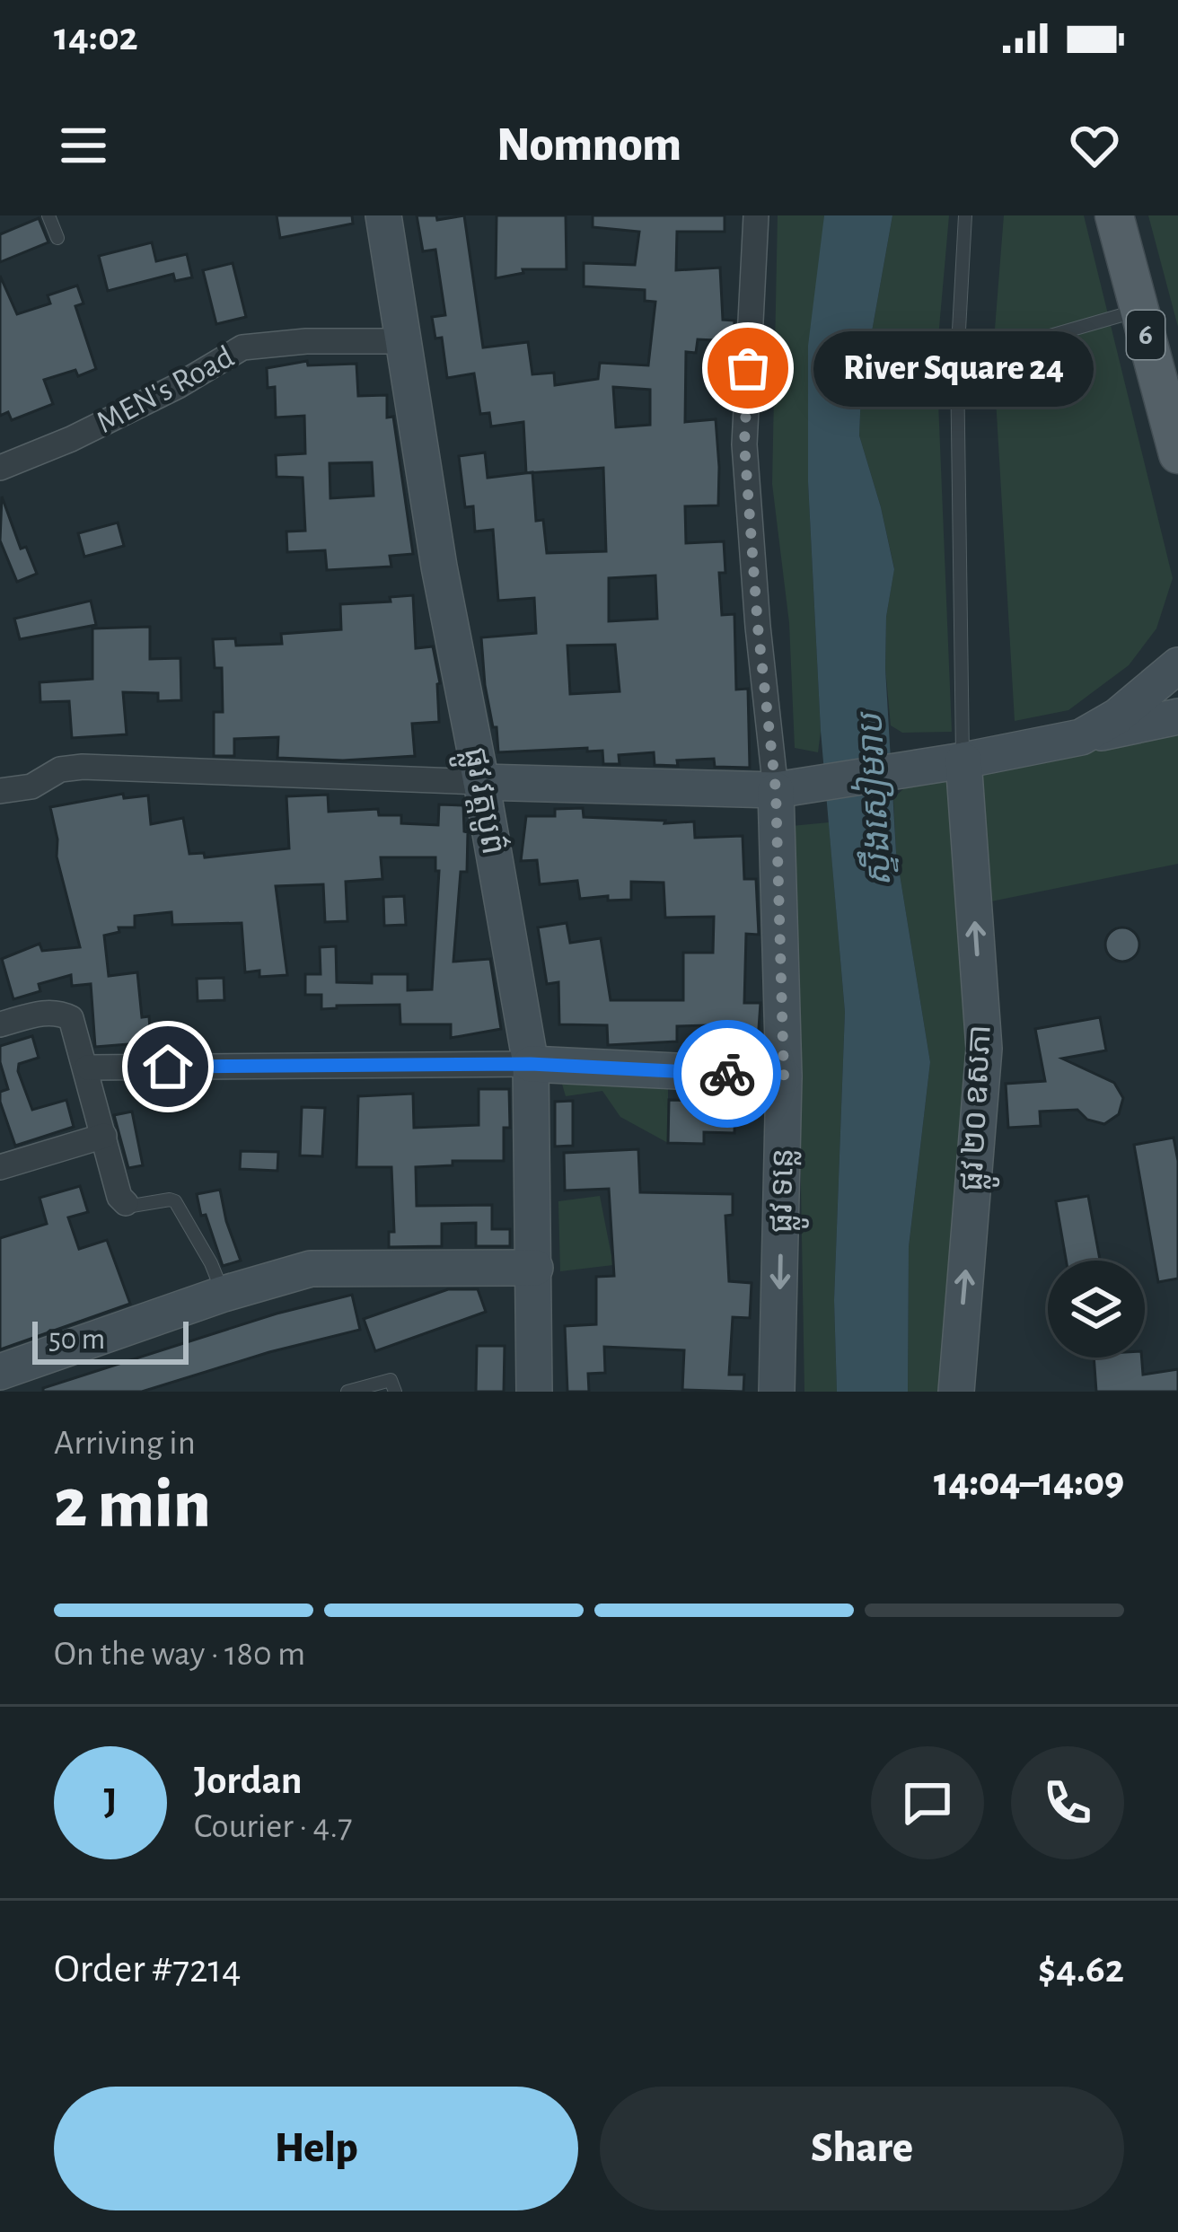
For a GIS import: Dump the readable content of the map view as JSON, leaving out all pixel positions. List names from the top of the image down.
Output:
{
  "streets": {
    "main road": ["6"],
    "street": [
      "MEN's Road",
      "ផ្លូវ វត្តបូព៌",
      "ផ្លូវ ២០ ឧសភា",
      "ផ្លូវ ទន្លេ"
    ]
  },
  "crossings": [
    ["MEN's Road", "ផ្លូវ វត្តបូព៌"]
  ],
  "one_way": ["ផ្លូវ ២០ ឧសភា"],
  "water": ["ស្ទឹងសៀមរាប"],
  "places": ["River Square 24"],
  "scale_bar": "50 m",
  "page": {
    "status": "14:02",
    "header": "Nomnom",
    "bubble": "River Square 24",
    "scale": "50 m",
    "heading": ["2 min", "Arriving in", "14:04–14:09"],
    "panel": [
      "Jordan",
      "Courier · 4.7",
      "Order #7214",
      "$4.62"
    ],
    "bar": "On the way · 180 m",
    "round": "J",
    "buttons": ["Help", "Share"]
  }
}
